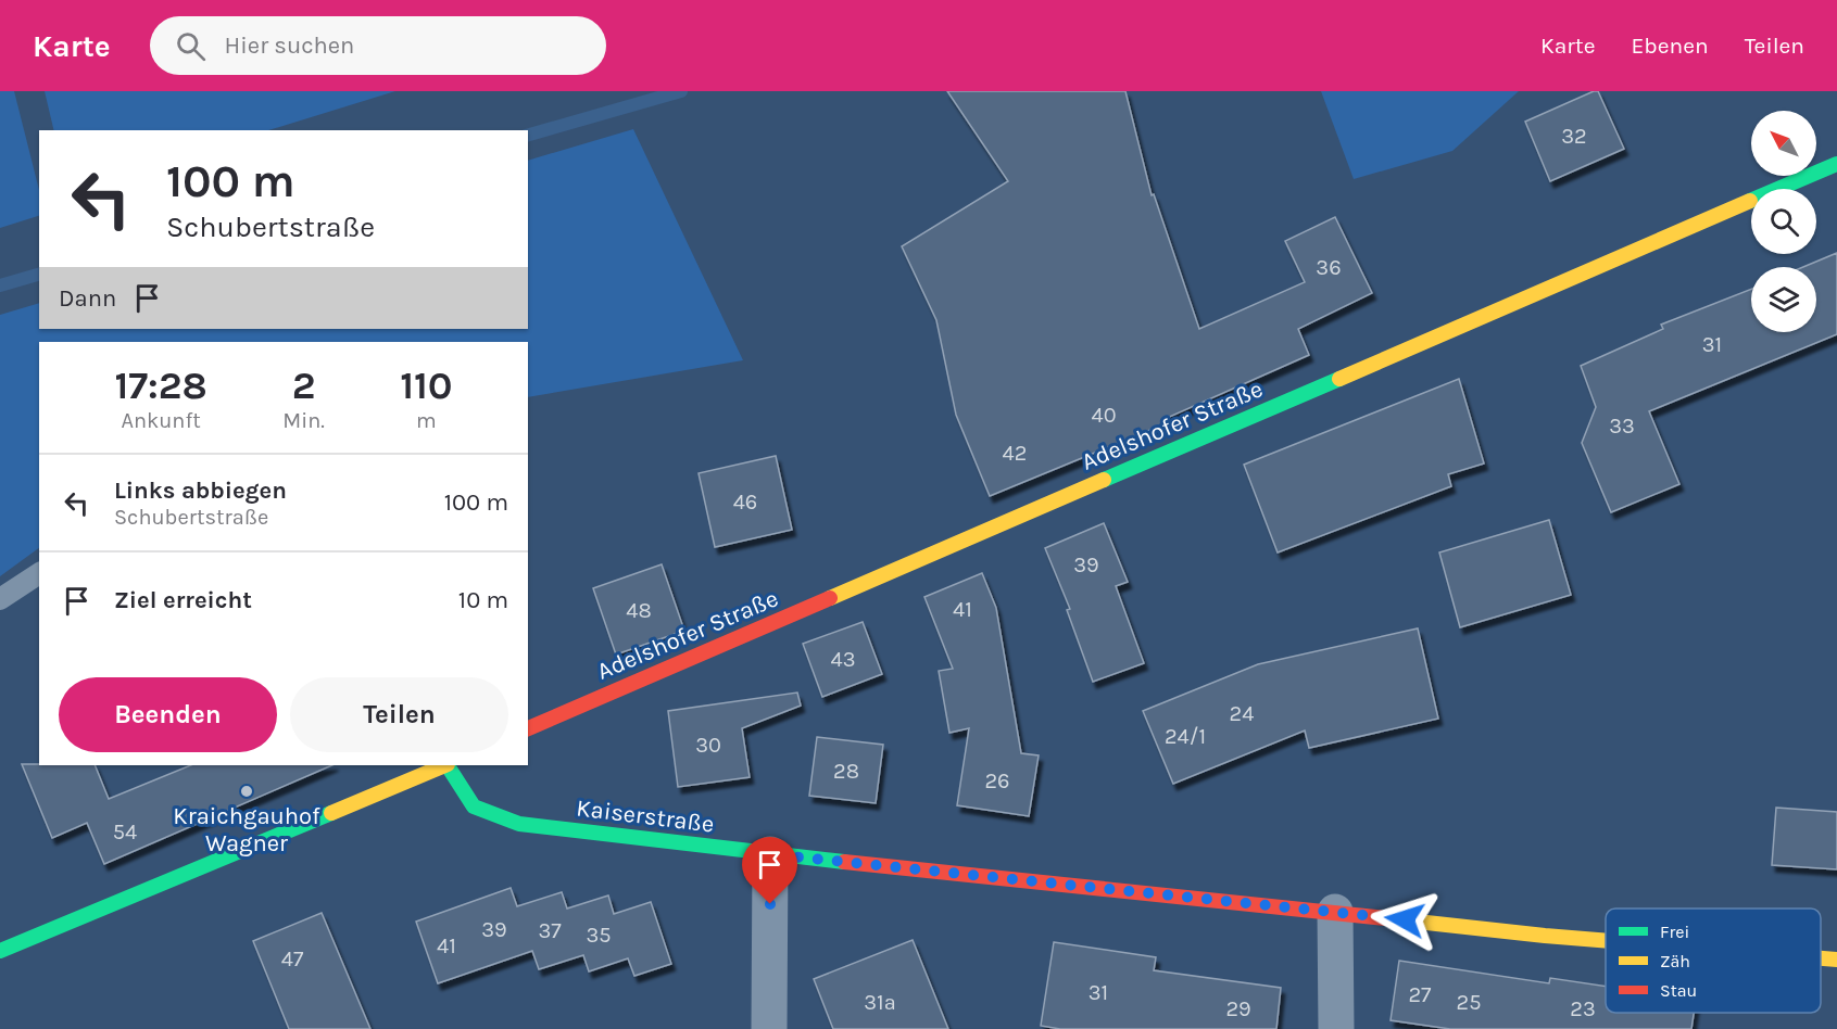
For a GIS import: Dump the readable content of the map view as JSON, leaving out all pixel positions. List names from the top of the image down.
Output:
{
  "streets": {
    "street": ["Adelshofer Straße", "Kaiserstraße"]
  },
  "places": ["Kraichgauhof Wagner"],
  "house_numbers": [
    "32",
    "36",
    "31",
    "40",
    "33",
    "42",
    "46",
    "39",
    "41",
    "48",
    "43",
    "24",
    "24/1",
    "30",
    "28",
    "26",
    "54",
    "39",
    "37",
    "35",
    "41",
    "47",
    "31",
    "27",
    "31a",
    "25",
    "29",
    "23"
  ],
  "legend": ["Frei", "Zäh", "Stau"],
  "north": "top left",
  "page": {
    "header": "Karte",
    "search": "Hier suchen",
    "nav": ["Karte", "Ebenen", "Teilen"],
    "turn": ["100 m", "Schubertstraße"],
    "then": "Dann",
    "eta": [
      "17:28",
      "Ankunft",
      "2",
      "Min.",
      "110",
      "m"
    ],
    "list": [
      {
        "name": "Links abbiegen",
        "note": "Schubertstraße",
        "value": "100 m"
      },
      {
        "name": "Ziel erreicht",
        "value": "10 m"
      }
    ],
    "buttons": ["Beenden", "Teilen"]
  }
}
